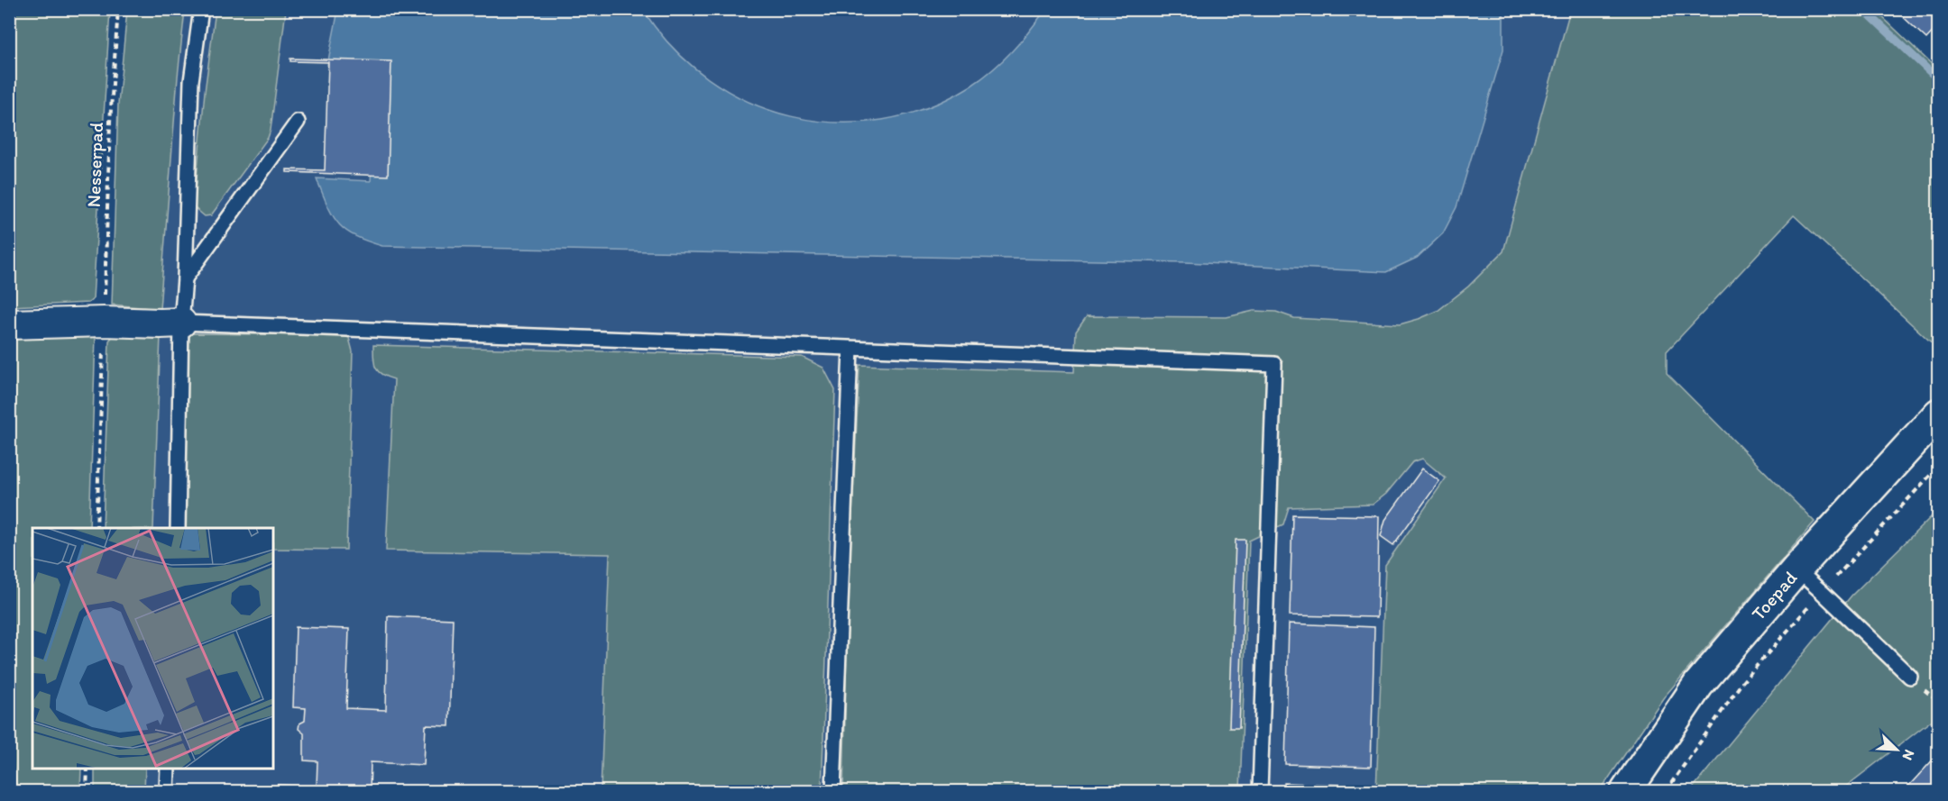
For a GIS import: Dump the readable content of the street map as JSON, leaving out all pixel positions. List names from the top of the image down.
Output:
{
  "streets": {
    "street": ["Toepad"],
    "path": ["Nesserpad"]
  },
  "north": "bottom right"
}
